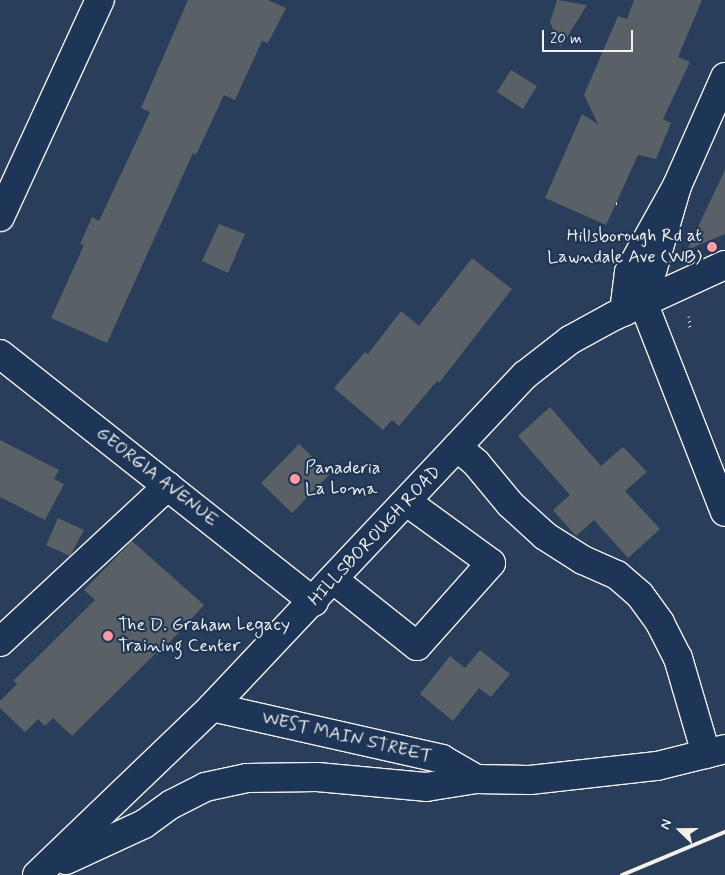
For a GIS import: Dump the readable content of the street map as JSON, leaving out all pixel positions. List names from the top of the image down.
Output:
{
  "streets": {
    "main road": ["GEORGIA AVENUE", "HILLSBOROUGH ROAD", "WEST MAIN STREET"]
  },
  "crossings": [
    ["GEORGIA AVENUE", "HILLSBOROUGH ROAD"],
    ["HILLSBOROUGH ROAD", "WEST MAIN STREET"]
  ],
  "places": ["Hillsborough Rd at Lawndale Ave (WB)", "Panaderia La Loma", "The D. Graham Legacy Training Center"],
  "scale_bar": "20 m",
  "north": "left"
}
